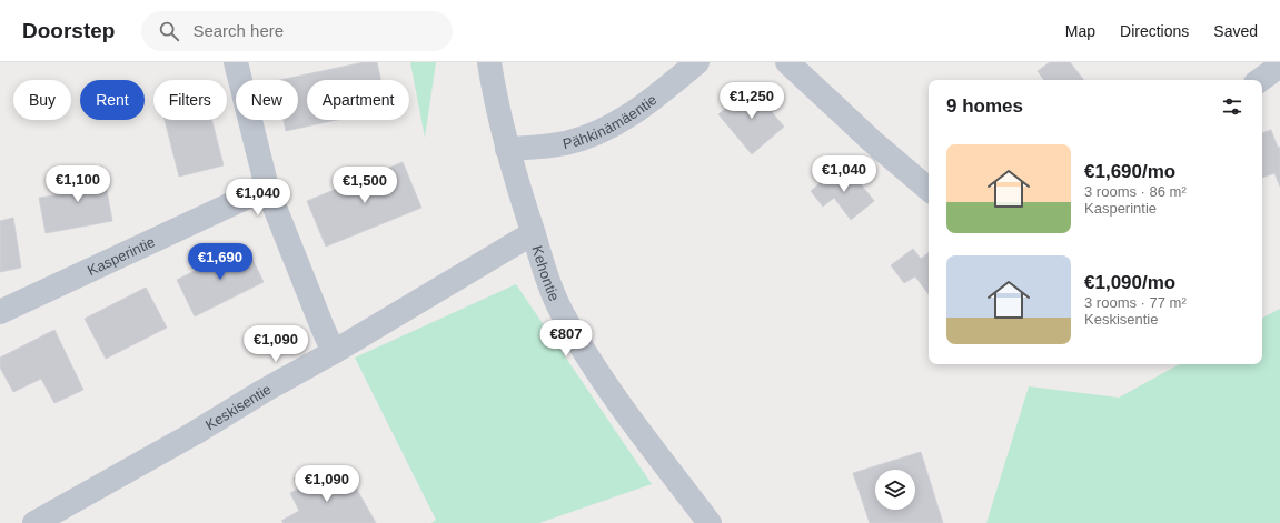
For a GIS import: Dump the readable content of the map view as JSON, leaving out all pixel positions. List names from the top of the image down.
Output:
{
  "streets": {
    "street": [
      "Pähkinämäentie",
      "Kasperintie",
      "Kehontie",
      "Keskisentie"
    ]
  },
  "crossings": [
    ["Pähkinämäentie", "Kehontie"],
    ["Kehontie", "Keskisentie"]
  ],
  "page": {
    "header": "Doorstep",
    "search": "Search here",
    "nav": ["Map", "Directions", "Saved"],
    "chip": [
      "Buy",
      "Rent",
      "Filters",
      "New",
      "Apartment"
    ],
    "heading": "9 homes",
    "price": [
      "€1,250",
      "€1,040",
      "€1,100",
      "€1,500",
      "€1,040",
      "€1,690",
      "€807",
      "€1,090",
      "€1,090"
    ],
    "list": [
      {
        "name": "€1,690/mo",
        "note": "3 rooms · 86 m² · Kasperintie"
      },
      {
        "name": "€1,090/mo",
        "note": "3 rooms · 77 m² · Keskisentie"
      }
    ]
  }
}
